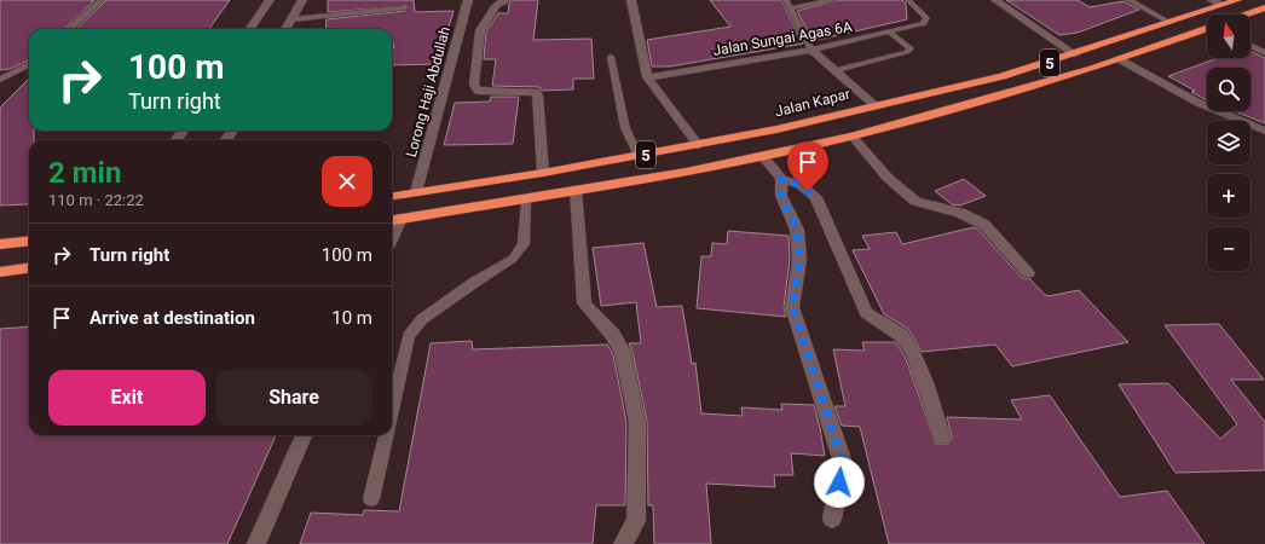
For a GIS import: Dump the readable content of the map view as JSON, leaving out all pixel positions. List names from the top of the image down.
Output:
{
  "streets": {
    "highway": ["5", "Jalan Kapar"],
    "street": ["Jalan Sungai Agas 6A", "Lorong Haji Abdullah"]
  },
  "crossings": [
    ["Lorong Haji Abdullah", "Jalan Kapar"]
  ],
  "north": "top",
  "page": {
    "map_buttons": ["+", "−"],
    "turn": ["100 m", "Turn right"],
    "heading": ["2 min", "110 m · 22:22"],
    "list": [
      {
        "name": "Turn right",
        "value": "100 m"
      },
      {
        "name": "Arrive at destination",
        "value": "10 m"
      }
    ],
    "buttons": ["Exit", "Share"]
  }
}
